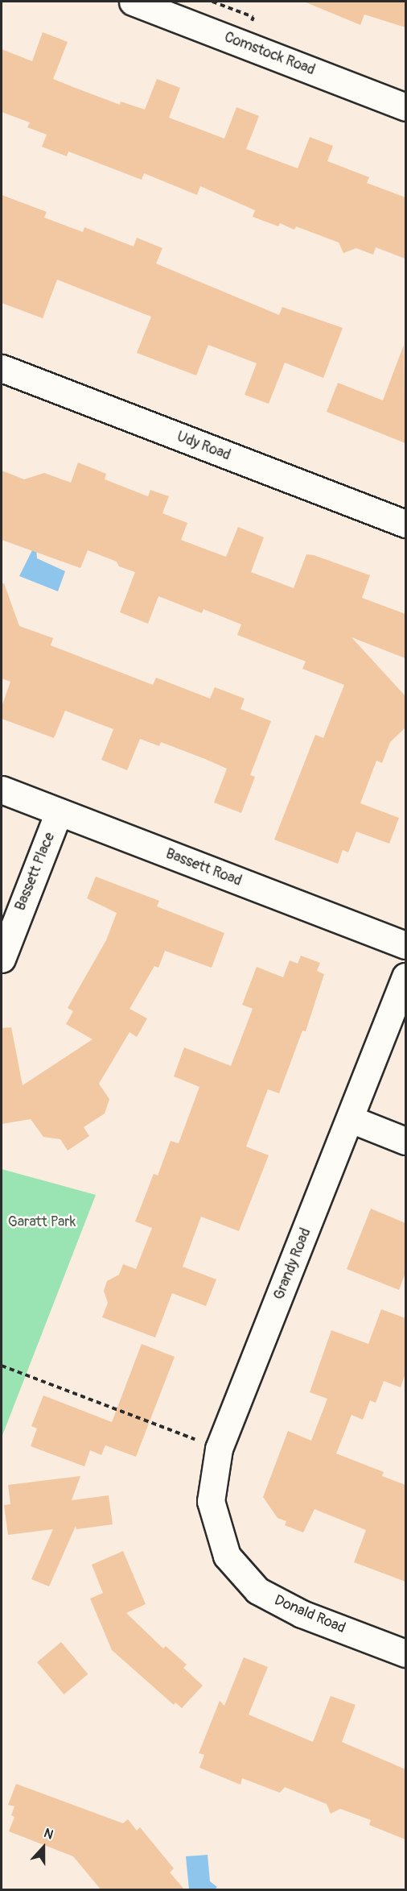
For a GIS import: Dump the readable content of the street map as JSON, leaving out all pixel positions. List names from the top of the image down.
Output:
{
  "streets": {
    "street": [
      "Comstock Road",
      "Udy Road",
      "Bassett Road",
      "Bassett Place",
      "Grandy Road",
      "Donald Road"
    ]
  },
  "crossings": [
    ["Bassett Road", "Bassett Place"],
    ["Grandy Road", "Donald Road"]
  ],
  "parks": ["Garatt Park"],
  "north": "top"
}
